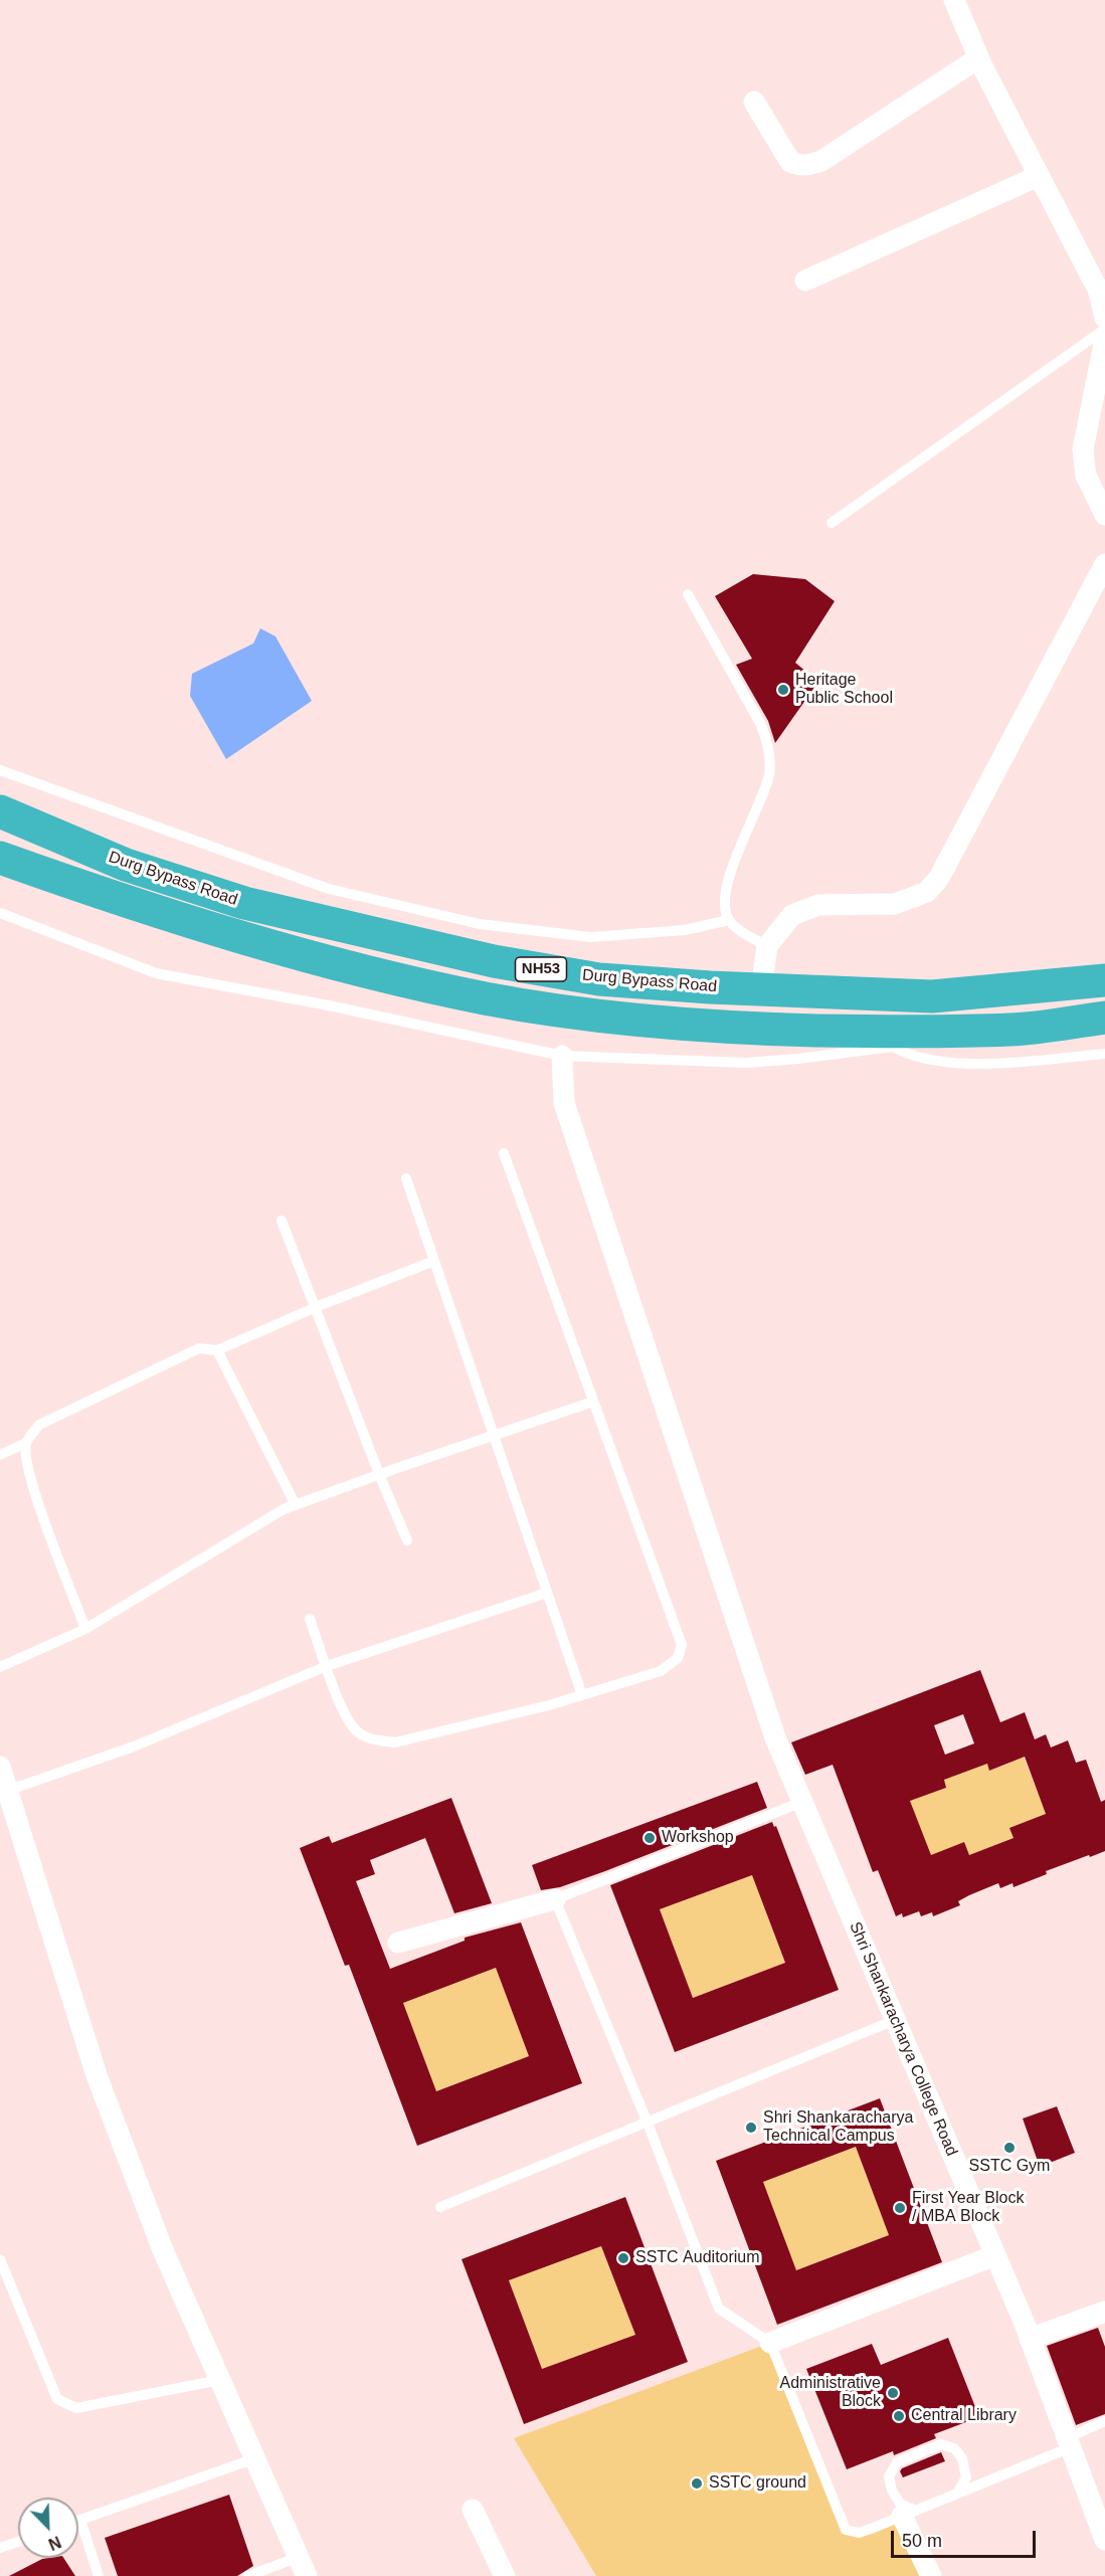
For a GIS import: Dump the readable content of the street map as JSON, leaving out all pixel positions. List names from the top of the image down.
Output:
{
  "streets": {
    "highway": ["Durg Bypass Road", "NH53"],
    "street": ["Shri Shankaracharya College Road"]
  },
  "places": [
    "Heritage Public School",
    "Workshop",
    "Shri Shankaracharya Technical Campus",
    "SSTC Gym",
    "First Year Block / MBA Block",
    "SSTC Auditorium",
    "Administrative Block",
    "Central Library",
    "SSTC ground"
  ],
  "scale_bar": "50 m",
  "north": "bottom right"
}
